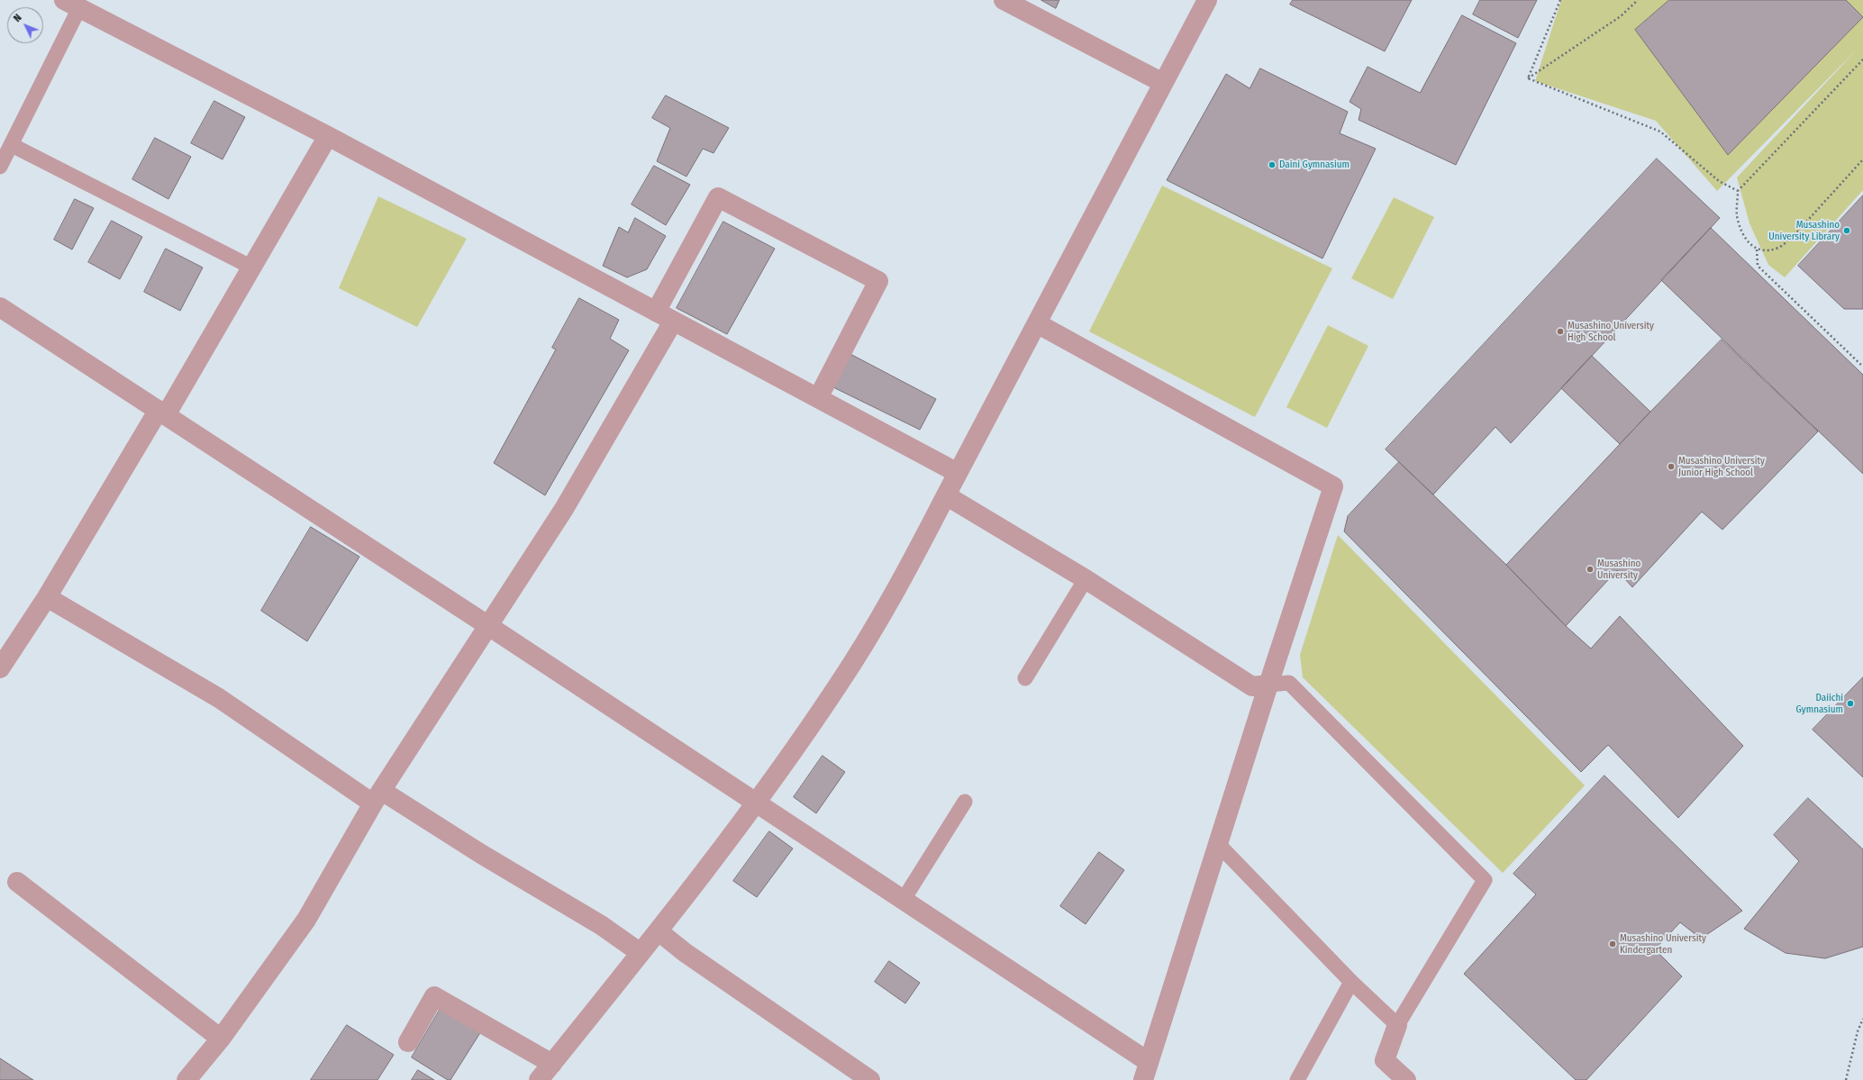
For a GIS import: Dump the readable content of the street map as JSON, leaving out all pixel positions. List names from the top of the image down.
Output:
{
  "places": [
    "Daini Gymnasium",
    "Musashino University Library",
    "Musashino University High School",
    "Musashino University Junior High School",
    "Musashino University",
    "Daiichi Gymnasium",
    "Musashino University Kindergarten"
  ],
  "north": "top left"
}
